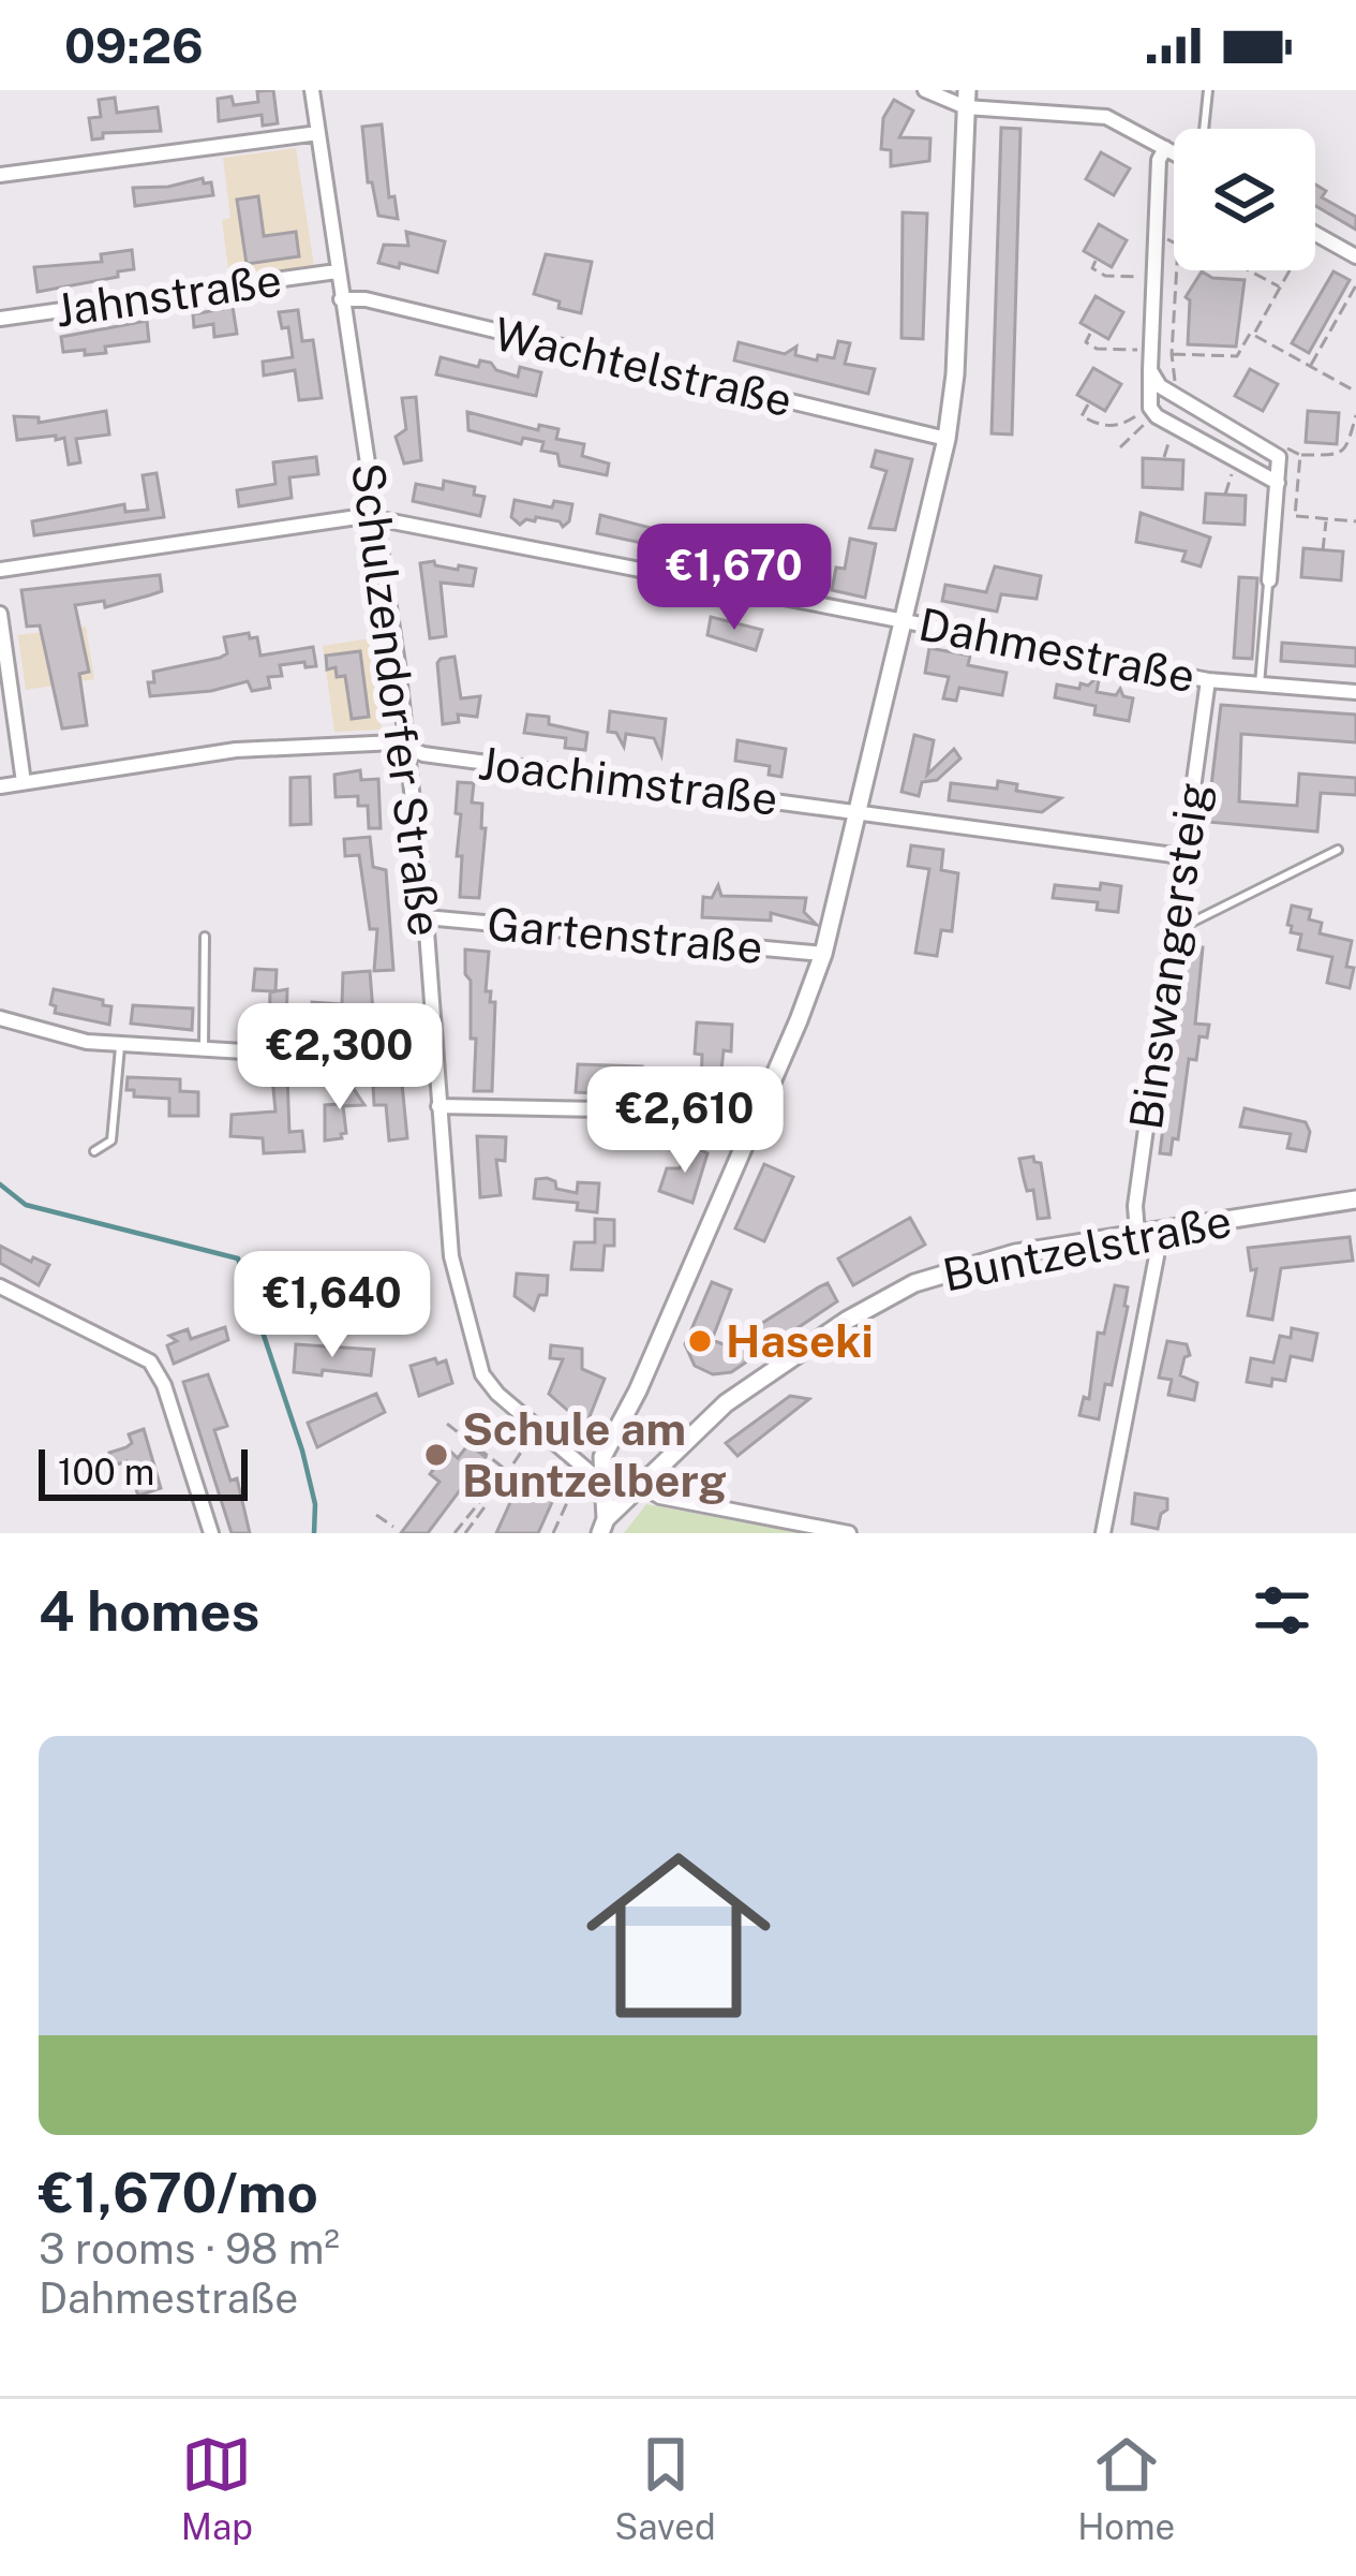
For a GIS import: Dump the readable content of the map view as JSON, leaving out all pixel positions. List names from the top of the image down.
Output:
{
  "streets": {
    "street": [
      "Jahnstraße",
      "Wachtelstraße",
      "Dahmestraße",
      "Schulzendorfer Straße",
      "Joachimstraße",
      "Gartenstraße",
      "Binswangersteig",
      "Buntzelstraße"
    ]
  },
  "crossings": [
    ["Jahnstraße", "Schulzendorfer Straße"],
    ["Wachtelstraße", "Schulzendorfer Straße"],
    ["Dahmestraße", "Schulzendorfer Straße"],
    ["Dahmestraße", "Binswangersteig"],
    ["Schulzendorfer Straße", "Joachimstraße"],
    ["Schulzendorfer Straße", "Gartenstraße"],
    ["Joachimstraße", "Binswangersteig"],
    ["Binswangersteig", "Buntzelstraße"]
  ],
  "places": ["Haseki", "Schule am Buntzelberg"],
  "scale_bar": "100 m",
  "page": {
    "status": "09:26",
    "price": [
      "€1,670",
      "€2,300",
      "€2,610",
      "€1,640"
    ],
    "scale": "100 m",
    "heading": "4 homes",
    "list": [
      {
        "name": "€1,670/mo",
        "note": "3 rooms · 98 m² · Dahmestraße"
      }
    ],
    "tabs": ["Map", "Saved", "Home"]
  }
}
